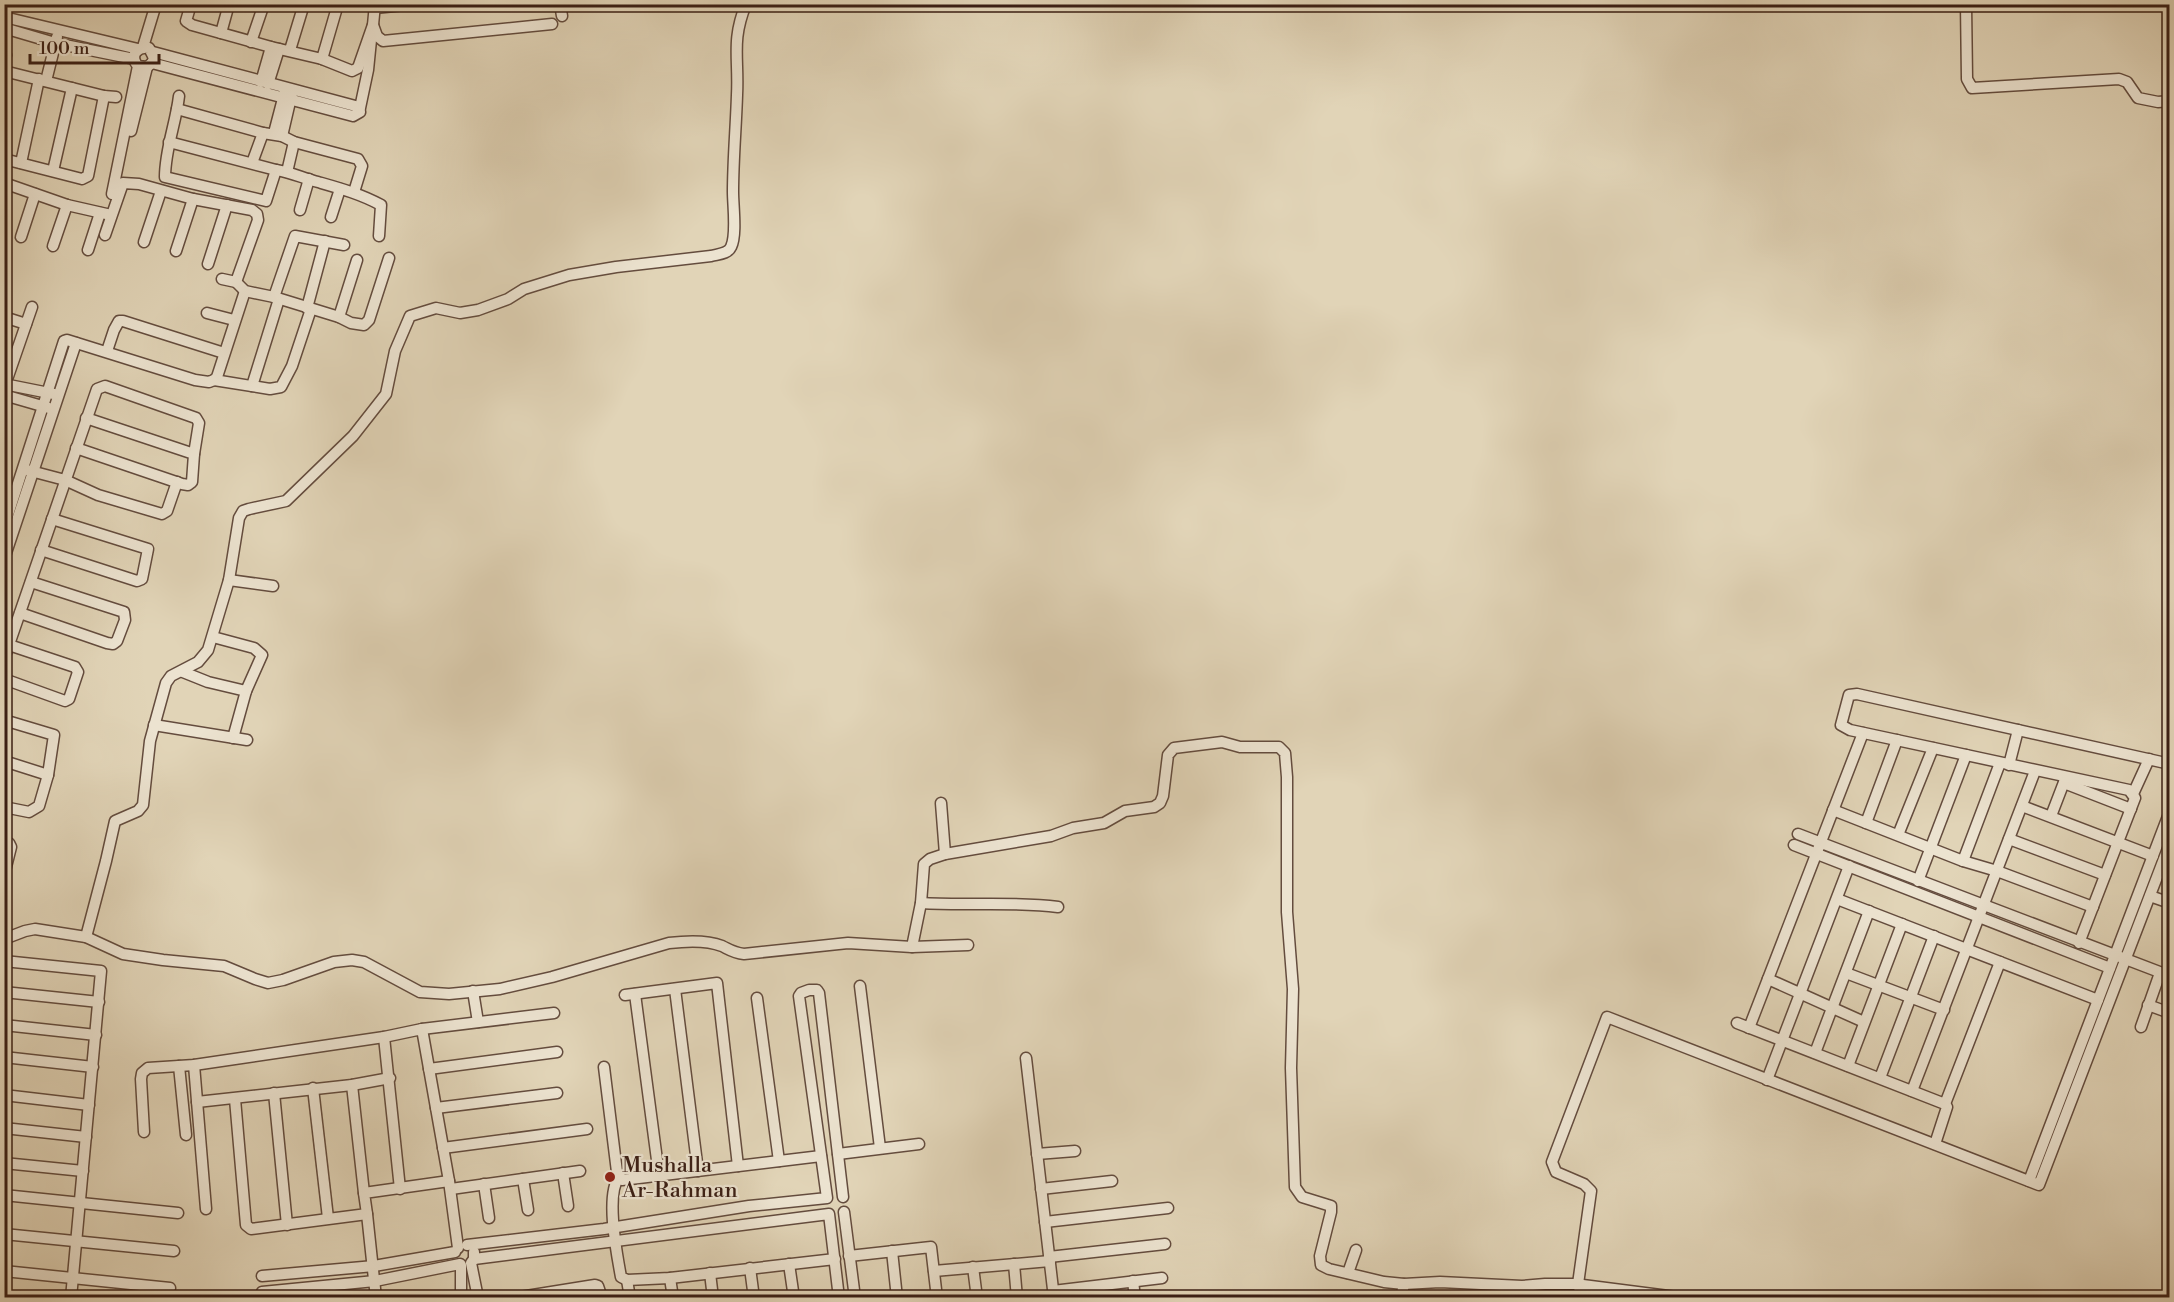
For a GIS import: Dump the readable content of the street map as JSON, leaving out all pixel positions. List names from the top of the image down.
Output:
{
  "places": ["Mushalla Ar-Rahman"],
  "scale_bar": "100 m"
}
